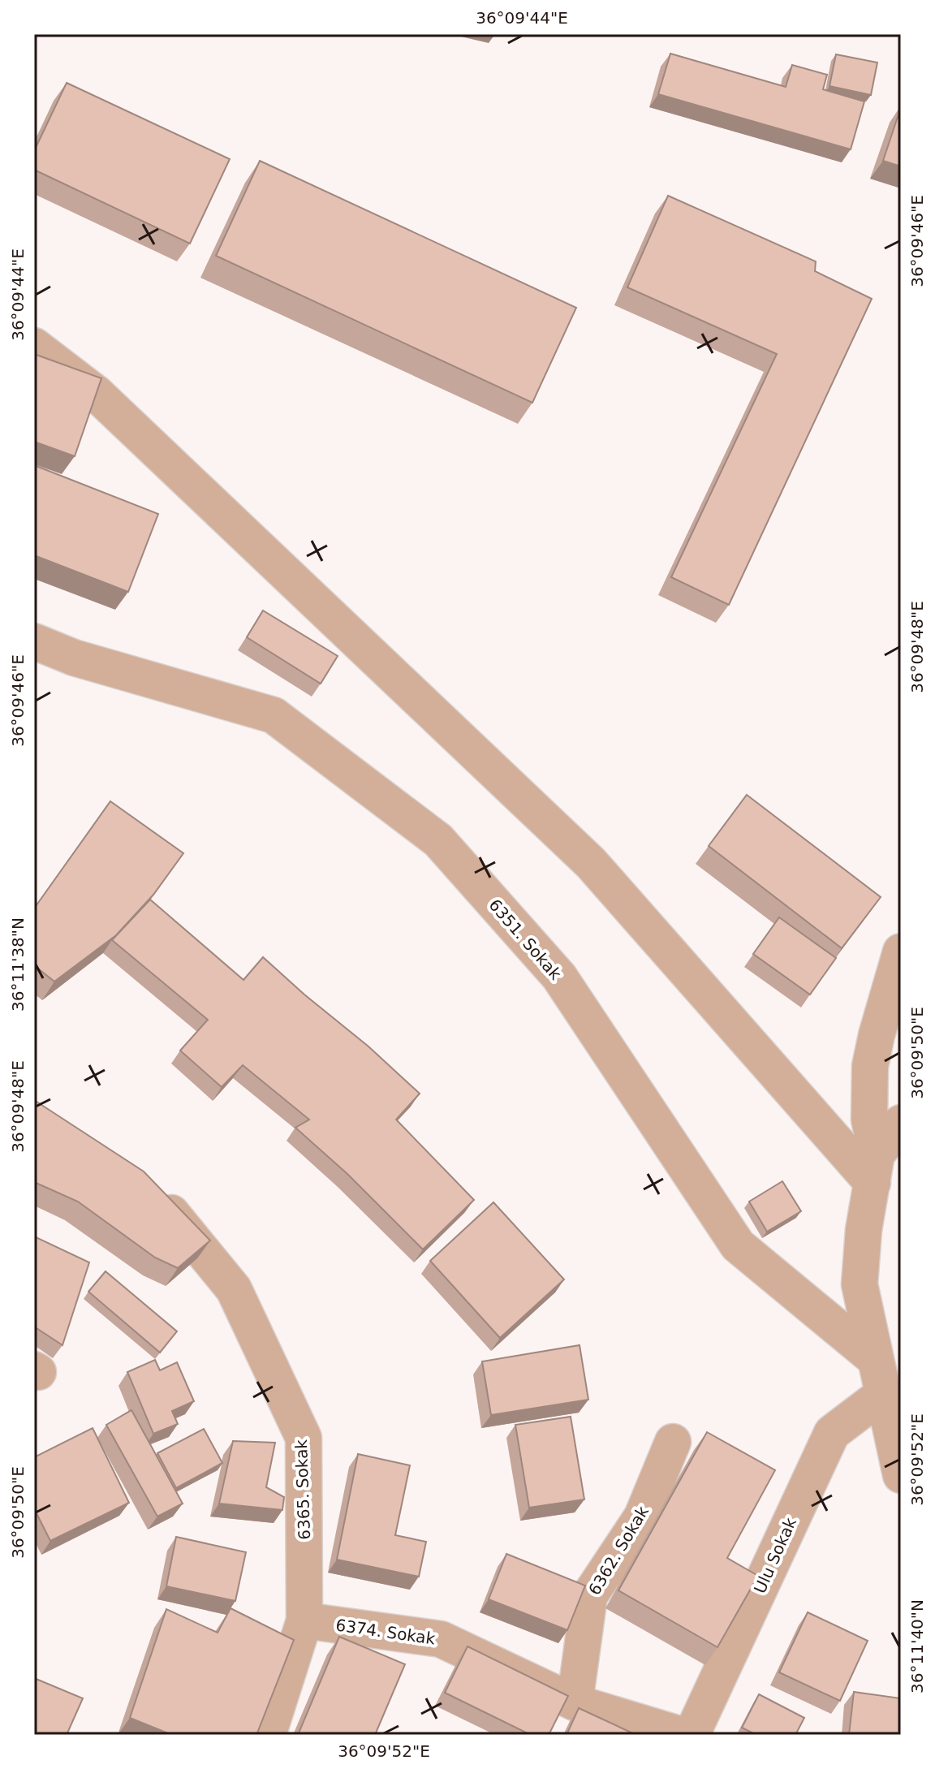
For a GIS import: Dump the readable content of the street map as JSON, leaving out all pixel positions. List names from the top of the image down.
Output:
{
  "streets": {
    "street": [
      "6351. Sokak",
      "6365. Sokak",
      "6362. Sokak",
      "Ulu Sokak",
      "6374. Sokak"
    ]
  },
  "crossings": [
    ["6365. Sokak", "6374. Sokak"],
    ["6362. Sokak", "6374. Sokak"]
  ],
  "coordinates": [
    "36°09'44\"E",
    "36°09'46\"E",
    "36°09'48\"E",
    "36°11'38\"N",
    "36°09'50\"E",
    "36°09'52\"E",
    "36°11'40\"N"
  ]
}
